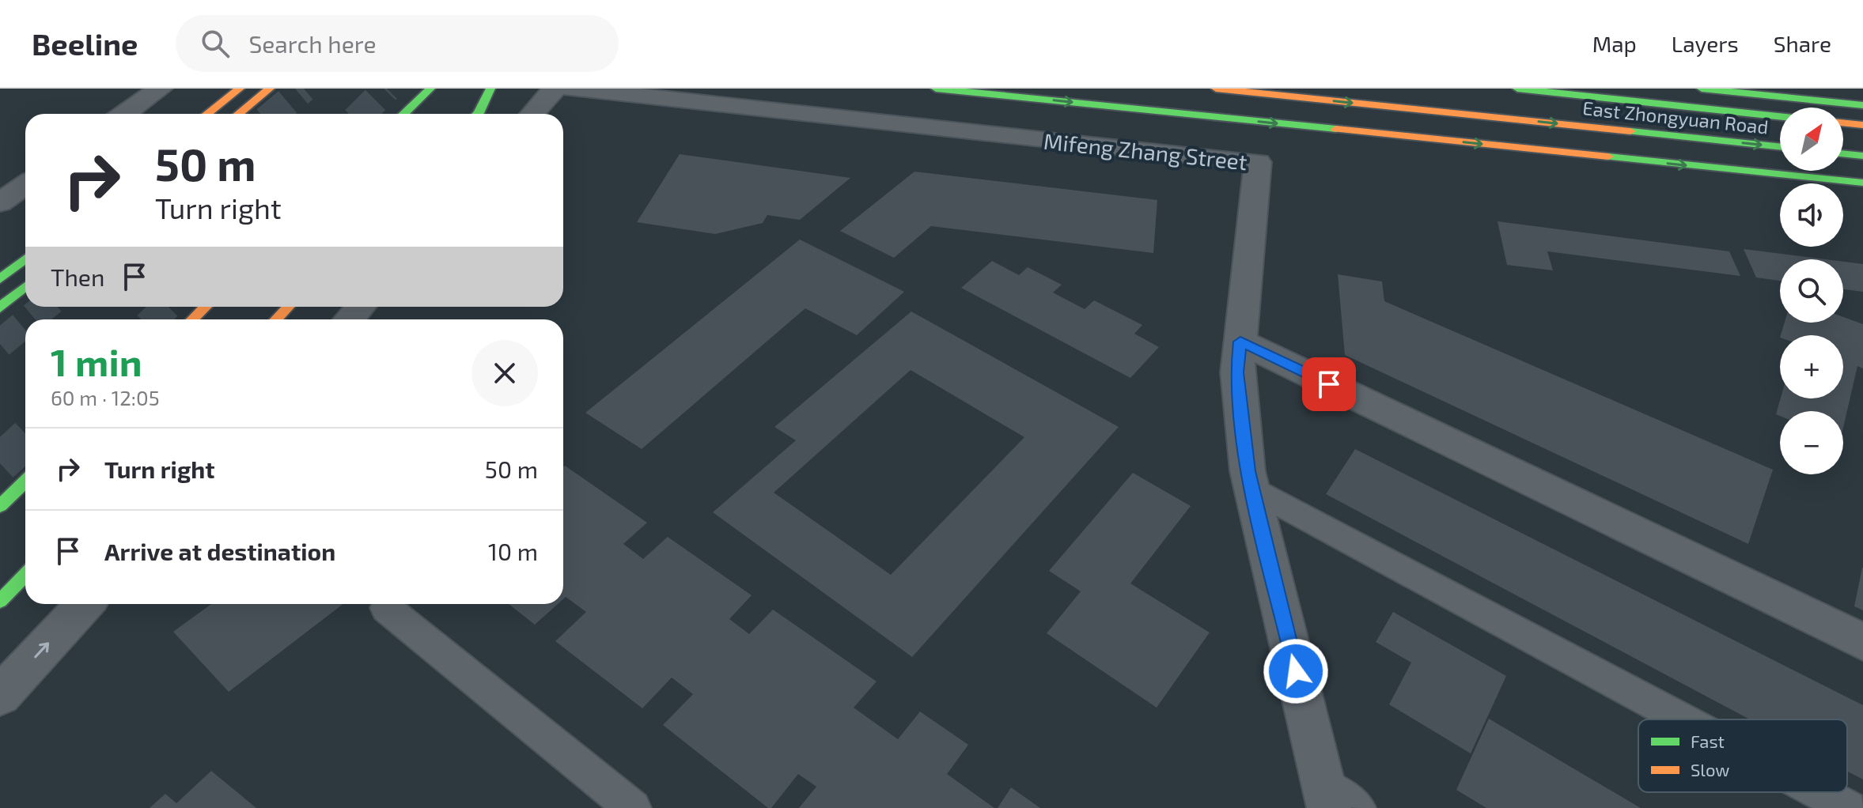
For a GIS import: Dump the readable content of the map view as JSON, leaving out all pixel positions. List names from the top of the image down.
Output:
{
  "streets": {
    "main road": ["East Zhongyuan Road"],
    "street": ["Mifeng Zhang Street"]
  },
  "legend": ["Fast", "Slow"],
  "north": "top right",
  "page": {
    "header": "Beeline",
    "search": "Search here",
    "nav": ["Map", "Layers", "Share"],
    "map_buttons": ["+", "−"],
    "turn": ["50 m", "Turn right"],
    "then": "Then",
    "heading": ["1 min", "60 m · 12:05"],
    "list": [
      {
        "name": "Turn right",
        "value": "50 m"
      },
      {
        "name": "Arrive at destination",
        "value": "10 m"
      }
    ]
  }
}
